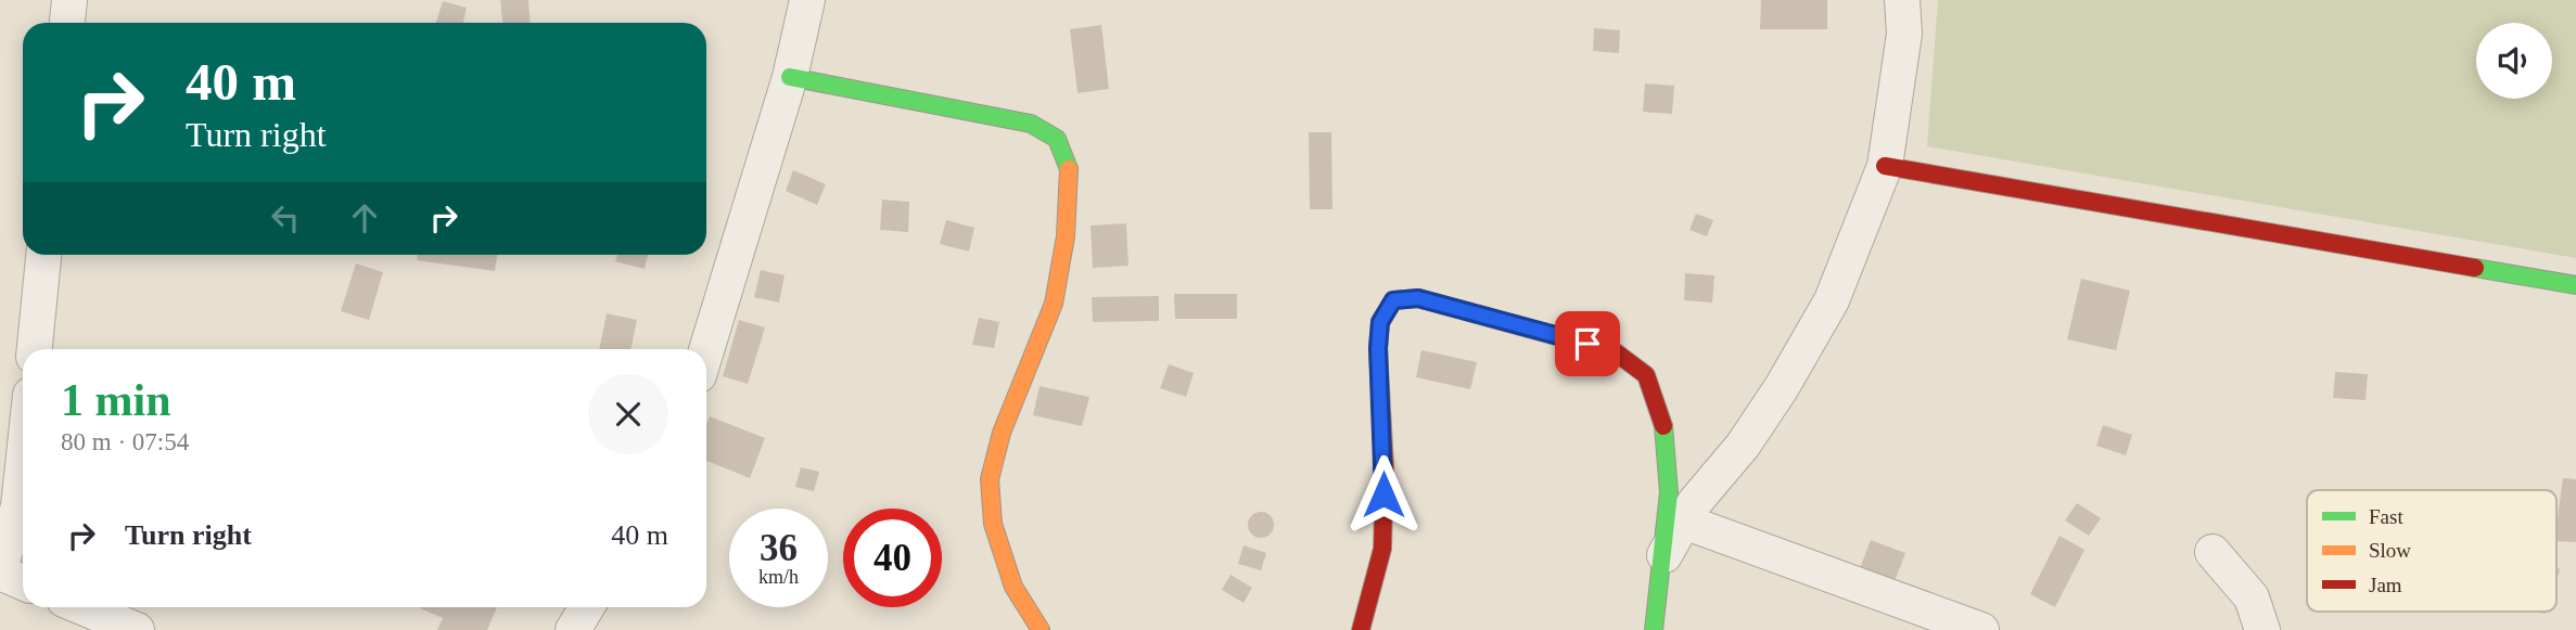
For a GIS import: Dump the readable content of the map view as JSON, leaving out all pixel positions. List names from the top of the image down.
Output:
{
  "legend": ["Fast", "Slow", "Jam"],
  "page": {
    "turn": ["40 m", "Turn right"],
    "heading": ["1 min", "80 m · 07:54"],
    "list": [
      {
        "name": "Turn right",
        "value": "40 m"
      }
    ],
    "speed": "36 km/h",
    "limit": "40"
  }
}
